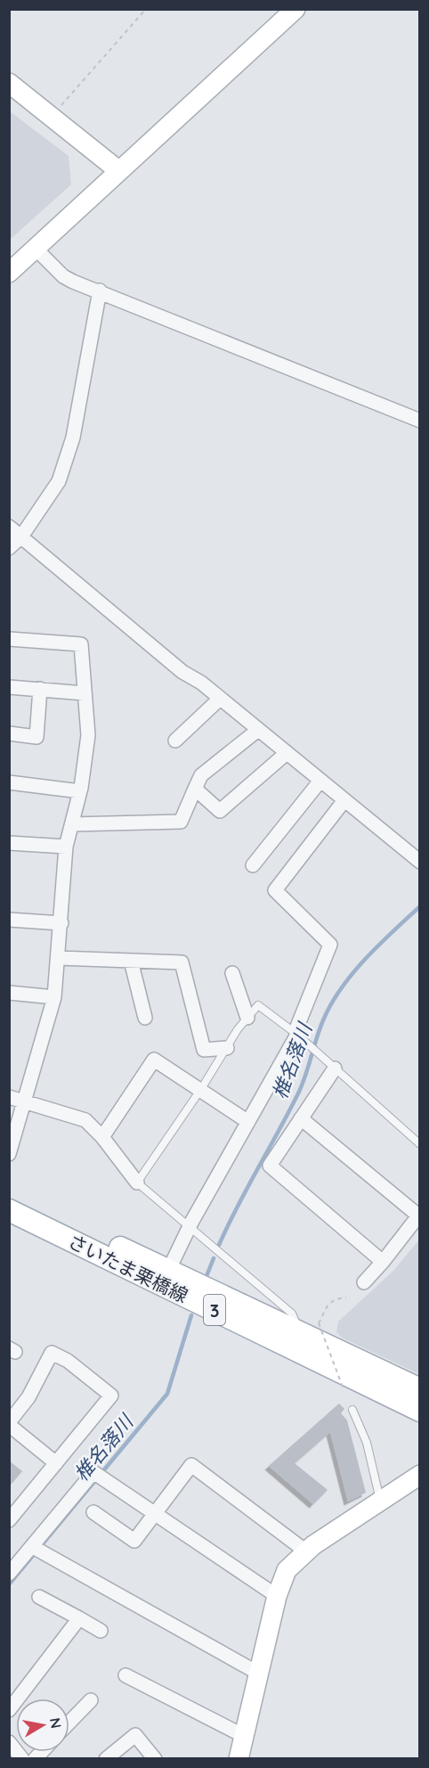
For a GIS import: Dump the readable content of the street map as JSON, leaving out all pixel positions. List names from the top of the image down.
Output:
{
  "streets": {
    "main road": ["さいたま栗橋線", "3"]
  },
  "water": ["椎名落川"],
  "north": "right"
}
